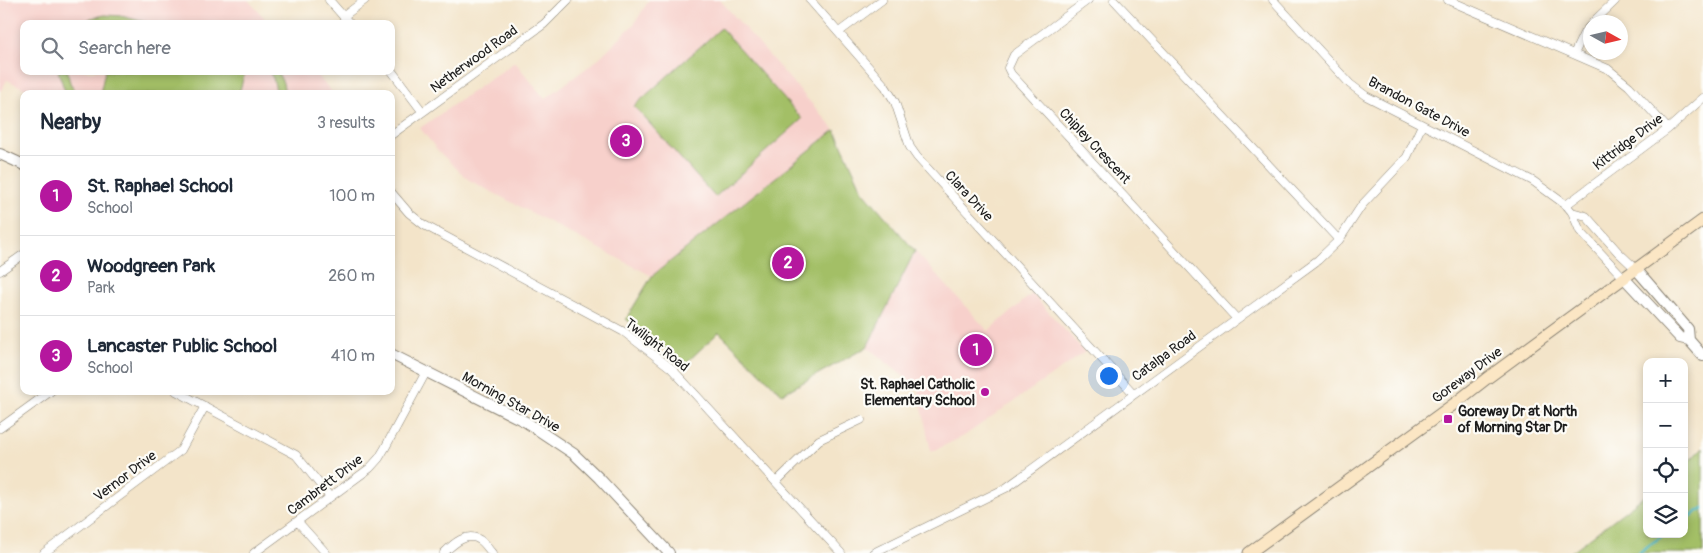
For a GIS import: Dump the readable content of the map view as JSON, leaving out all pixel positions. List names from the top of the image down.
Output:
{
  "streets": {
    "main road": ["Goreway Drive"],
    "street": [
      "Netherwood Road",
      "Brandon Gate Drive",
      "Kittridge Drive",
      "Chipley Crescent",
      "Clara Drive",
      "Twilight Road",
      "Catalpa Road",
      "Morning Star Drive",
      "Vernor Drive",
      "Cambrett Drive"
    ]
  },
  "crossings": [
    ["Brandon Gate Drive", "Kittridge Drive"],
    ["Brandon Gate Drive", "Catalpa Road"],
    ["Brandon Gate Drive", "Goreway Drive"],
    ["Chipley Crescent", "Catalpa Road"],
    ["Clara Drive", "Catalpa Road"],
    ["Morning Star Drive", "Cambrett Drive"]
  ],
  "places": {
    "other": ["St. Raphael Catholic Elementary School"],
    "transit": ["Goreway Dr at North of Morning Star Dr"]
  },
  "north": "right",
  "page": {
    "search": "Search here",
    "heading": ["Nearby", "3 results"],
    "pins": ["3", "2", "1"],
    "list": [
      {
        "mark": "1",
        "name": "St. Raphael School",
        "note": "School",
        "value": "100 m"
      },
      {
        "mark": "2",
        "name": "Woodgreen Park",
        "note": "Park",
        "value": "260 m"
      },
      {
        "mark": "3",
        "name": "Lancaster Public School",
        "note": "School",
        "value": "410 m"
      }
    ],
    "map_buttons": ["+", "−"]
  }
}
